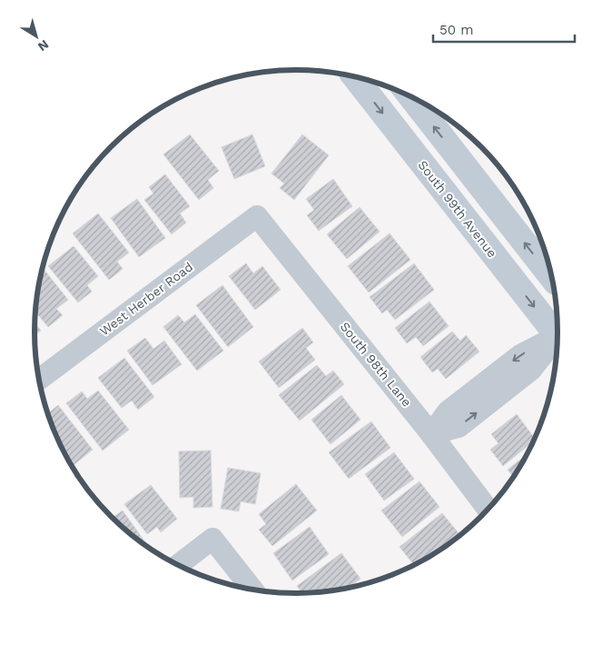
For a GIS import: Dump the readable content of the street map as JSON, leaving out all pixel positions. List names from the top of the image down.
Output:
{
  "streets": {
    "main road": ["South 99th Avenue"],
    "street": ["West Herber Road", "South 98th Lane"]
  },
  "crossings": [
    ["West Herber Road", "South 98th Lane"]
  ],
  "scale_bar": "50 m",
  "north": "bottom right"
}
